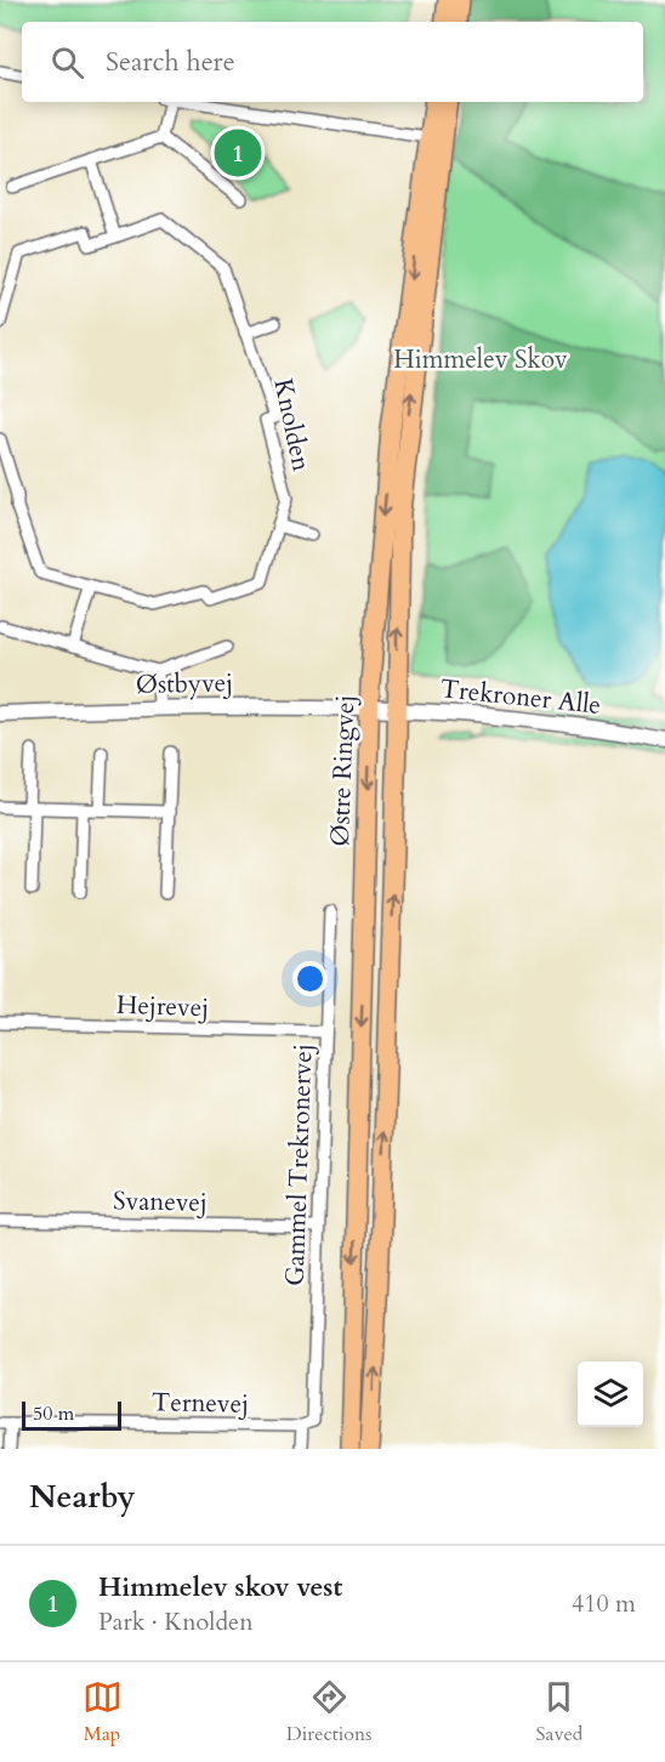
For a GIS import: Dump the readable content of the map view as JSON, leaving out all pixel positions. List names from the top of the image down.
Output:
{
  "streets": {
    "main road": ["Østre Ringvej"],
    "street": [
      "Knolden",
      "Østbyvej",
      "Trekroner Alle",
      "Hejrevej",
      "Gammel Trekronervej",
      "Svanevej",
      "Ternevej"
    ]
  },
  "crossings": [
    ["Østbyvej", "Trekroner Alle"],
    ["Østbyvej", "Østre Ringvej"],
    ["Trekroner Alle", "Østre Ringvej"],
    ["Hejrevej", "Gammel Trekronervej"],
    ["Gammel Trekronervej", "Svanevej"],
    ["Gammel Trekronervej", "Ternevej"]
  ],
  "parks": ["Himmelev Skov"],
  "scale_bar": "50 m",
  "page": {
    "search": "Search here",
    "pins": "1",
    "scale": "50 m",
    "heading": "Nearby",
    "list": [
      {
        "mark": "1",
        "name": "Himmelev skov vest",
        "note": "Park · Knolden",
        "value": "410 m"
      }
    ],
    "nav": ["Map", "Directions", "Saved"]
  }
}
